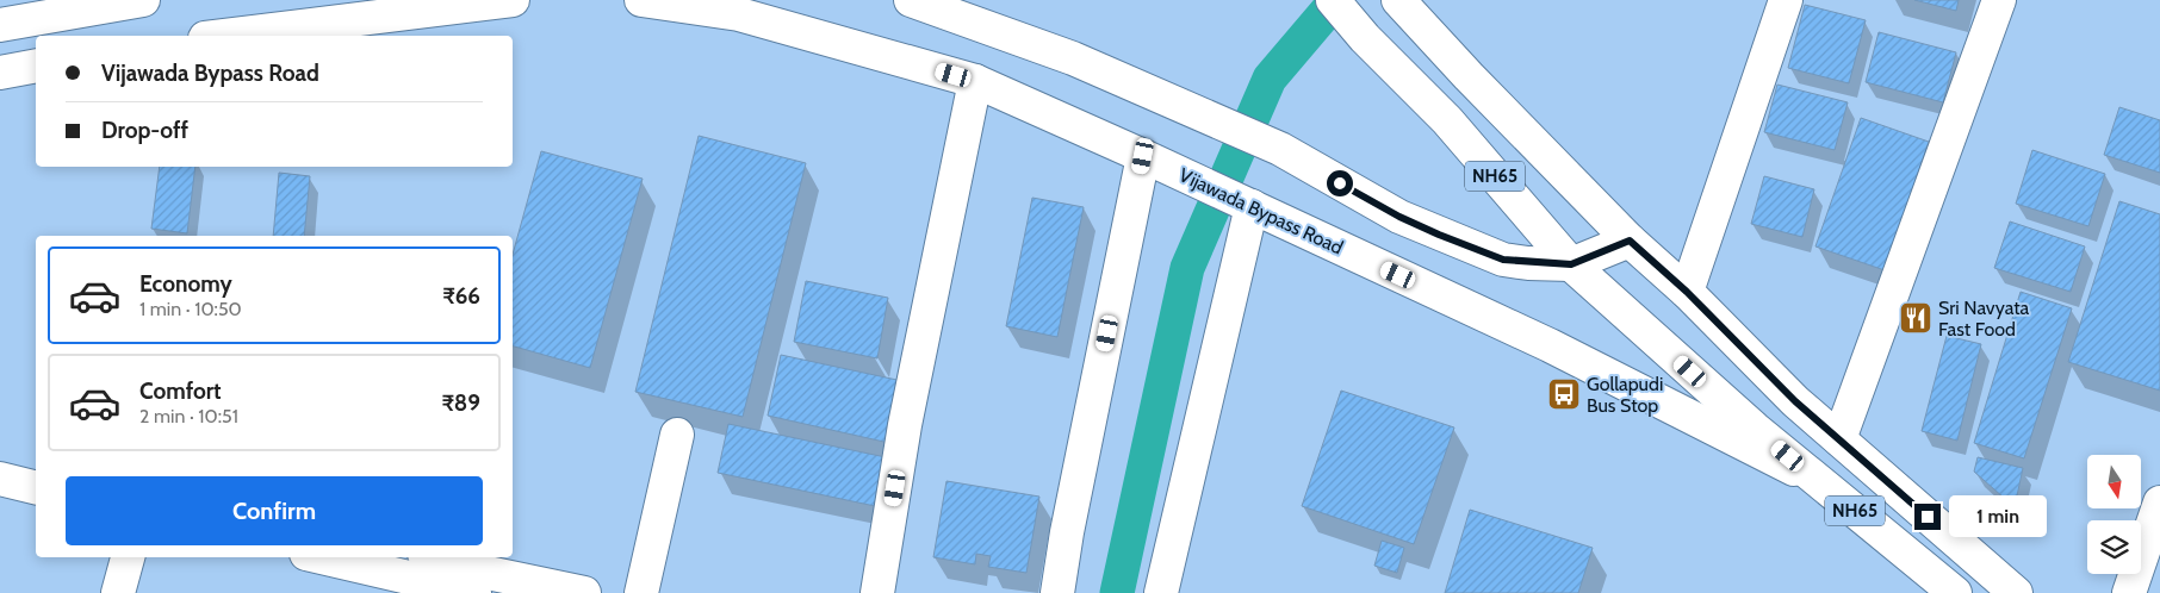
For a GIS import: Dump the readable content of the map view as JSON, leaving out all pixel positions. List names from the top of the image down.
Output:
{
  "streets": {
    "main road": ["NH65", "Vijawada Bypass Road"]
  },
  "crossings": [
    ["NH65", "Vijawada Bypass Road"]
  ],
  "places": {
    "restaurant": ["Sri Navyata Fast Food"],
    "bus stop": ["Gollapudi Bus Stop"]
  },
  "north": "bottom",
  "page": {
    "banner": ["Vijawada Bypass Road", "Drop-off"],
    "list": [
      {
        "name": "Economy",
        "note": "1 min · 10:50",
        "value": "₹66"
      },
      {
        "name": "Comfort",
        "note": "2 min · 10:51",
        "value": "₹89"
      }
    ],
    "buttons": "Confirm",
    "bubble": "1 min"
  }
}
